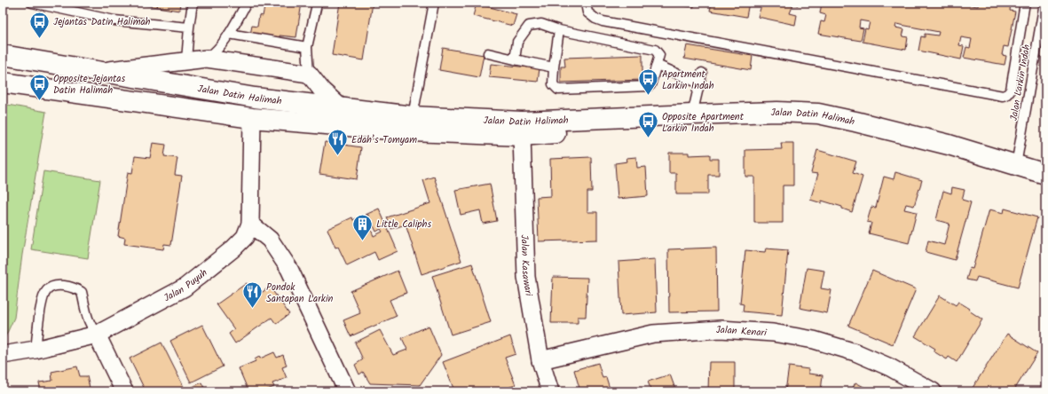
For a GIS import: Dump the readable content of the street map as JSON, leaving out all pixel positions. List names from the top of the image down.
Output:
{
  "streets": {
    "main road": ["Jalan Datin Halimah"],
    "street": ["Jalan Kasawari", "Jalan Puyuh", "Jalan Kenari"],
    "lane": ["Jalan Larkin Indah"]
  },
  "crossings": [
    ["Jalan Larkin Indah", "Jalan Datin Halimah"],
    ["Jalan Datin Halimah", "Jalan Kasawari"],
    ["Jalan Datin Halimah", "Jalan Puyuh"],
    ["Jalan Kasawari", "Jalan Kenari"]
  ],
  "places": {
    "bus stop": [
      "Jejantas Datin Halimah",
      "Apartment Larkin Indah",
      "Opposite Jejantas Datin Halimah",
      "Opposite Apartment Larkin Indah"
    ],
    "restaurant": ["Edah’s Tomyam", "Pondok Santapan Larkin"],
    "building": ["Little Caliphs"]
  }
}
